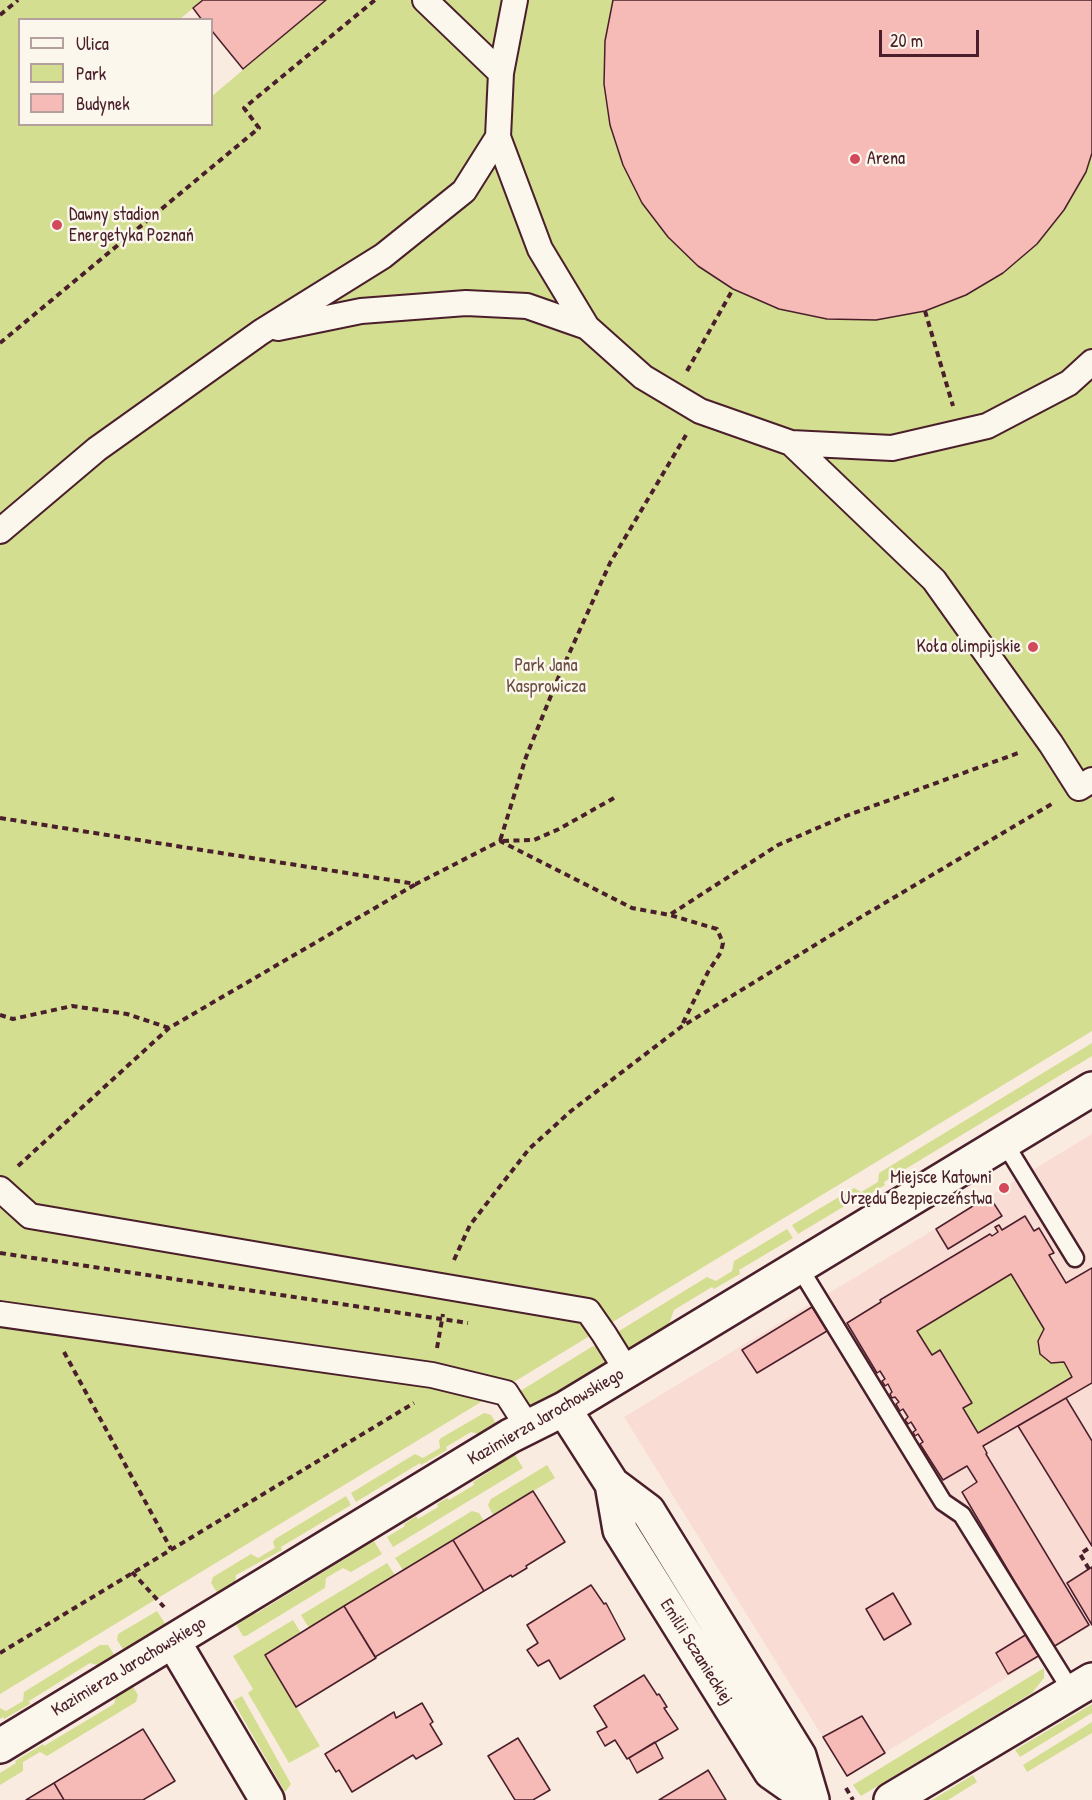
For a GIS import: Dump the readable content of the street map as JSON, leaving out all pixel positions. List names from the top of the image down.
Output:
{
  "streets": {
    "street": ["Kazimierza Jarochowskiego", "Emilii Sczanieckiej"]
  },
  "crossings": [
    ["Kazimierza Jarochowskiego", "Emilii Sczanieckiej"]
  ],
  "parks": ["Park Jana Kasprowicza"],
  "places": [
    "Arena",
    "Dawny stadion Energetyka Poznań",
    "Koła olimpijskie",
    "Miejsce Katowni Urzędu Bezpieczeństwa"
  ],
  "legend": ["Ulica", "Park", "Budynek"],
  "scale_bar": "20 m"
}
